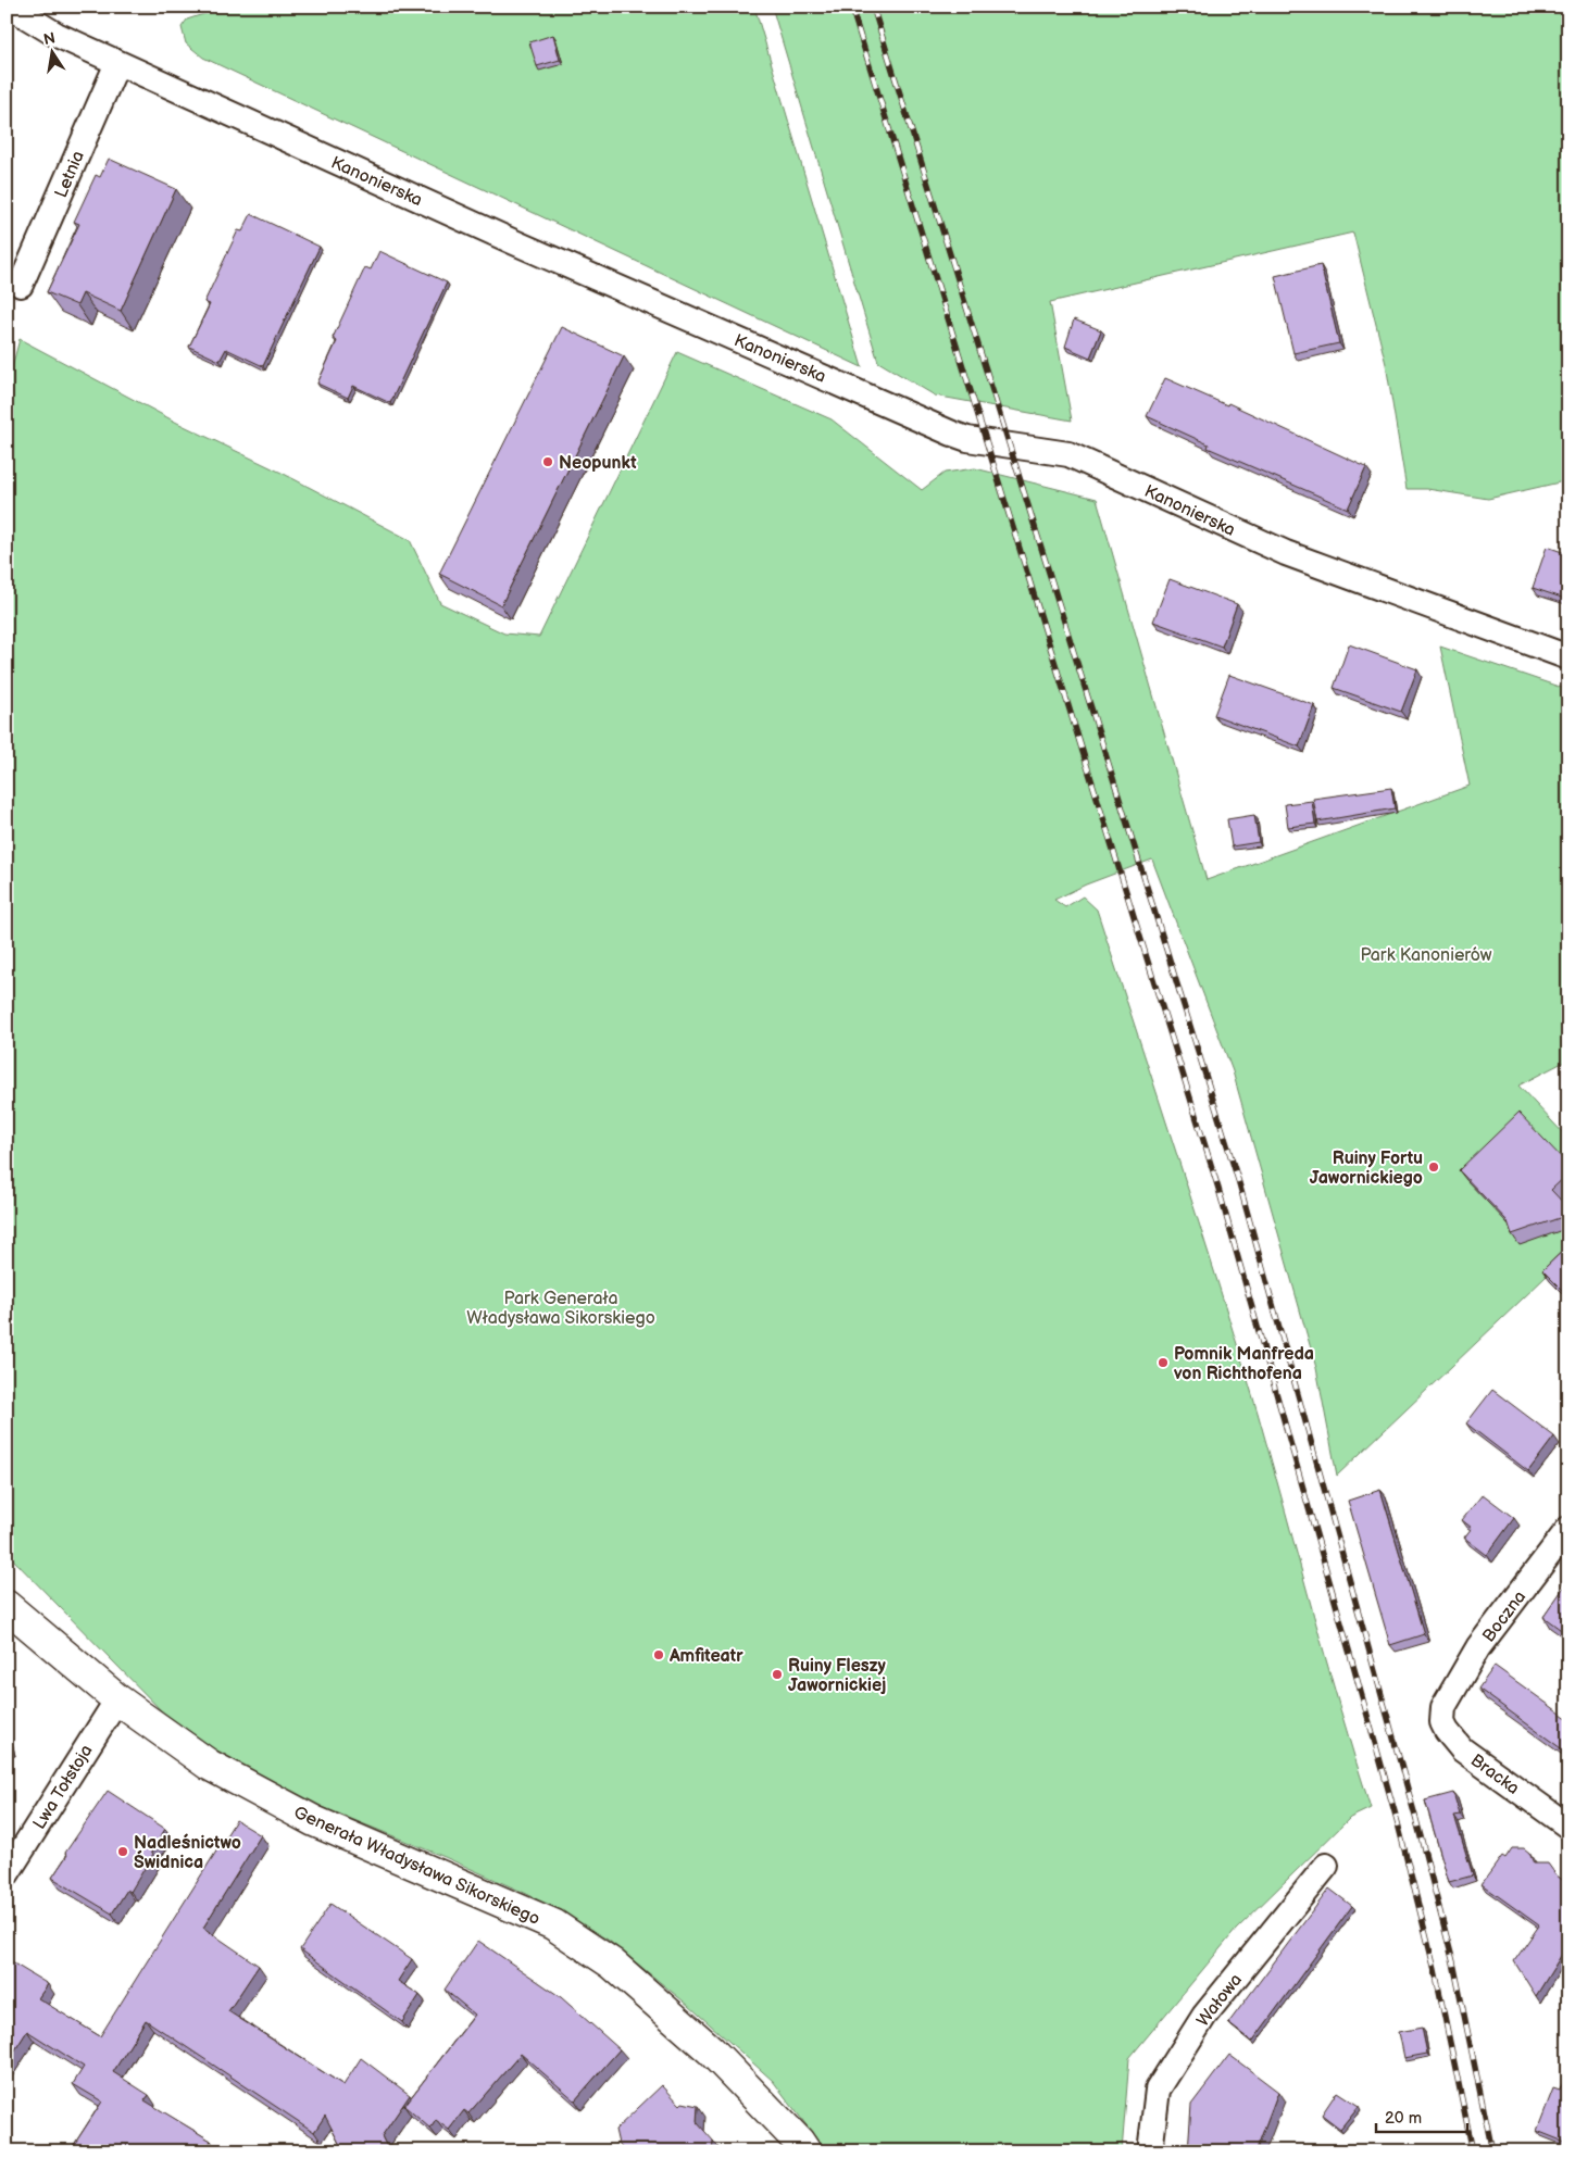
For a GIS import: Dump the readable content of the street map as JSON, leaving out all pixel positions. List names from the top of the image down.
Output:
{
  "streets": {
    "street": [
      "Letnia",
      "Kanonierska",
      "Boczna",
      "Bracka",
      "Lwa Tołstoja",
      "Generała Władysława Sikorskiego",
      "Wałowa"
    ]
  },
  "crossings": [
    ["Letnia", "Kanonierska"],
    ["Boczna", "Bracka"],
    ["Lwa Tołstoja", "Generała Władysława Sikorskiego"]
  ],
  "parks": ["Park Kanonierów", "Park Generała Władysława Sikorskiego"],
  "places": [
    "Neopunkt",
    "Ruiny Fortu Jawornickiego",
    "Pomnik Manfreda von Richthofena",
    "Amfiteatr",
    "Ruiny Fleszy Jawornickiej",
    "Nadleśnictwo Świdnica"
  ],
  "scale_bar": "20 m",
  "north": "top"
}
